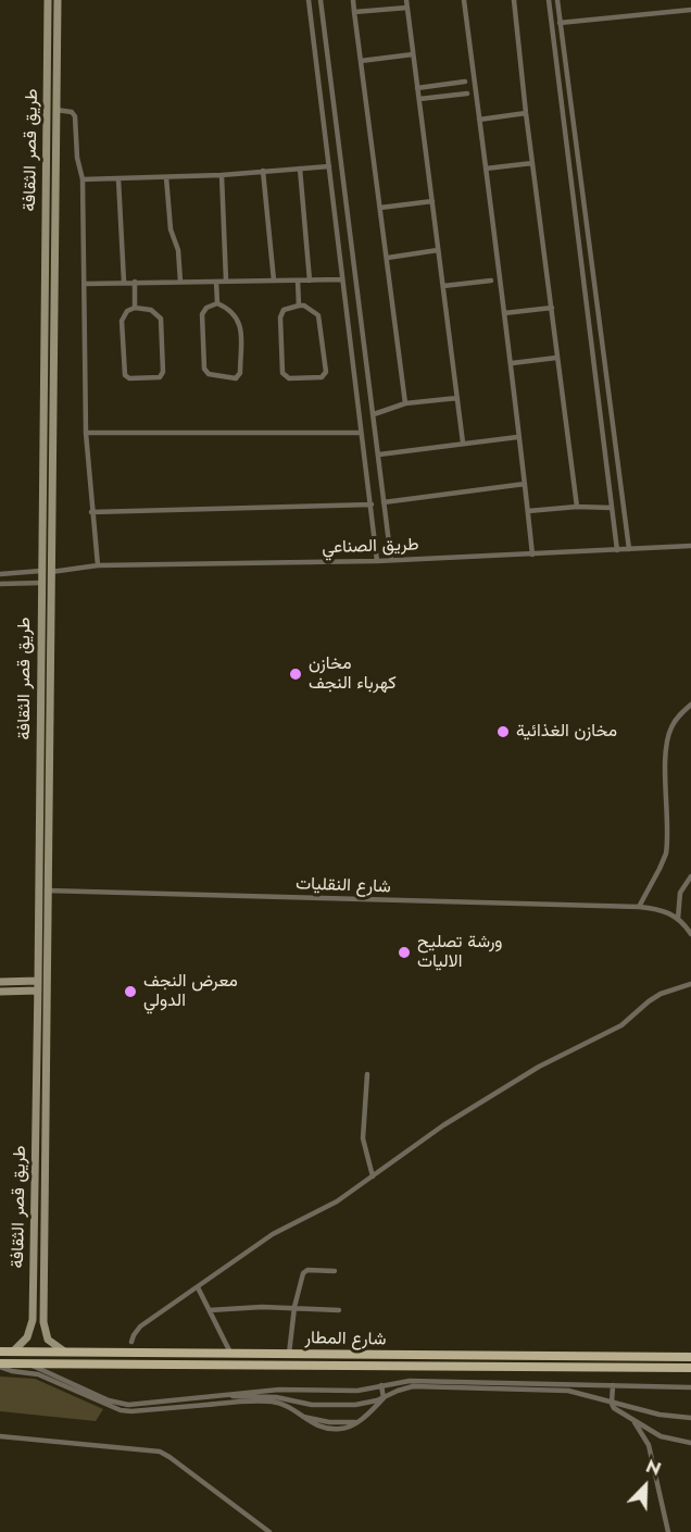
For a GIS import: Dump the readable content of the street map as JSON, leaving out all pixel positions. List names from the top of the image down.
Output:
{
  "streets": {
    "main road": ["شارع المطار"],
    "street": ["طريق قصر الثقافة", "طريق الصناعي", "شارع النقليات"]
  },
  "crossings": [
    ["طريق قصر الثقافة", "طريق الصناعي"],
    ["طريق قصر الثقافة", "شارع النقليات"],
    ["طريق قصر الثقافة", "شارع المطار"]
  ],
  "places": [
    "مخازن كهرباء النجف",
    "مخازن الغذائية",
    "ورشة تصليح الاليات",
    "معرض النجف الدولي"
  ],
  "north": "top right"
}
